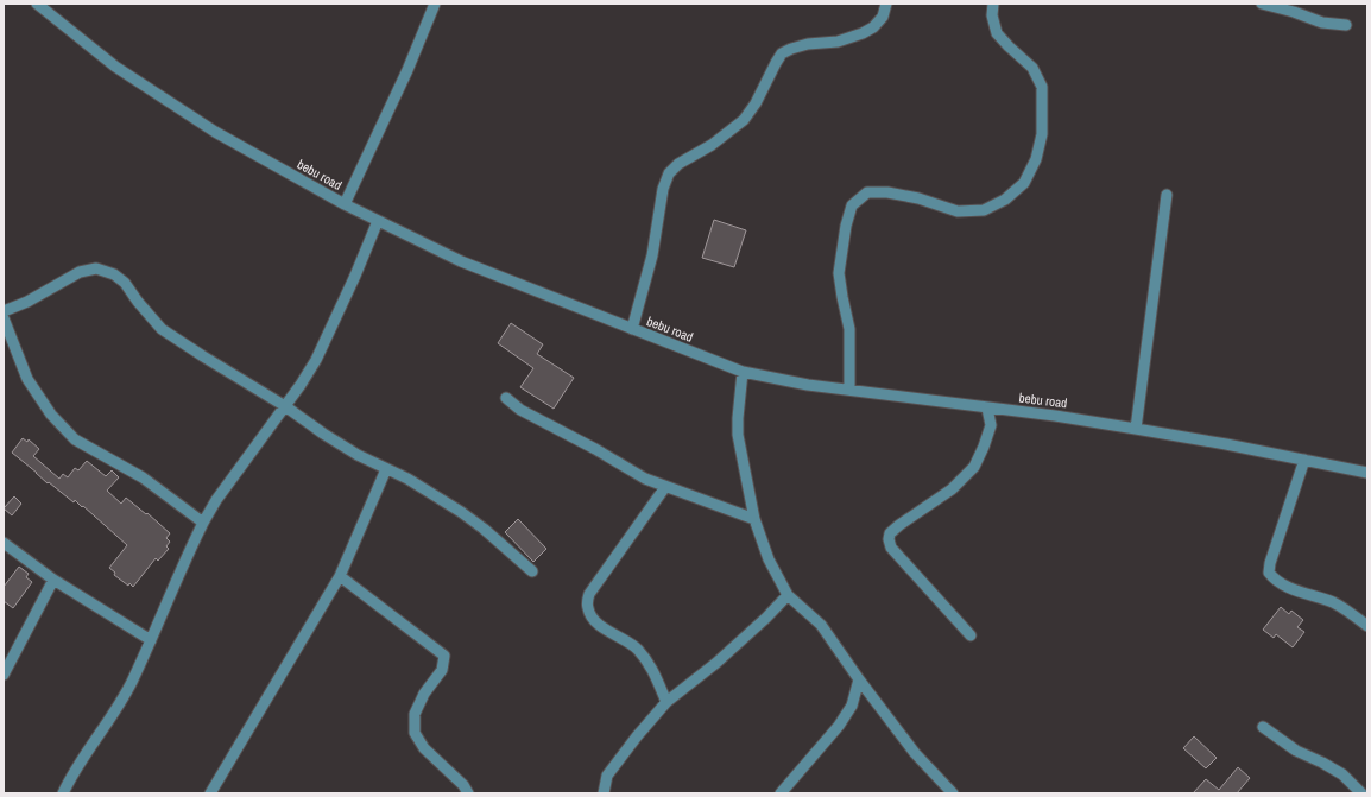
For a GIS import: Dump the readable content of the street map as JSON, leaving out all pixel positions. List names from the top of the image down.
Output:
{
  "streets": {
    "street": ["bebu road"]
  }
}
